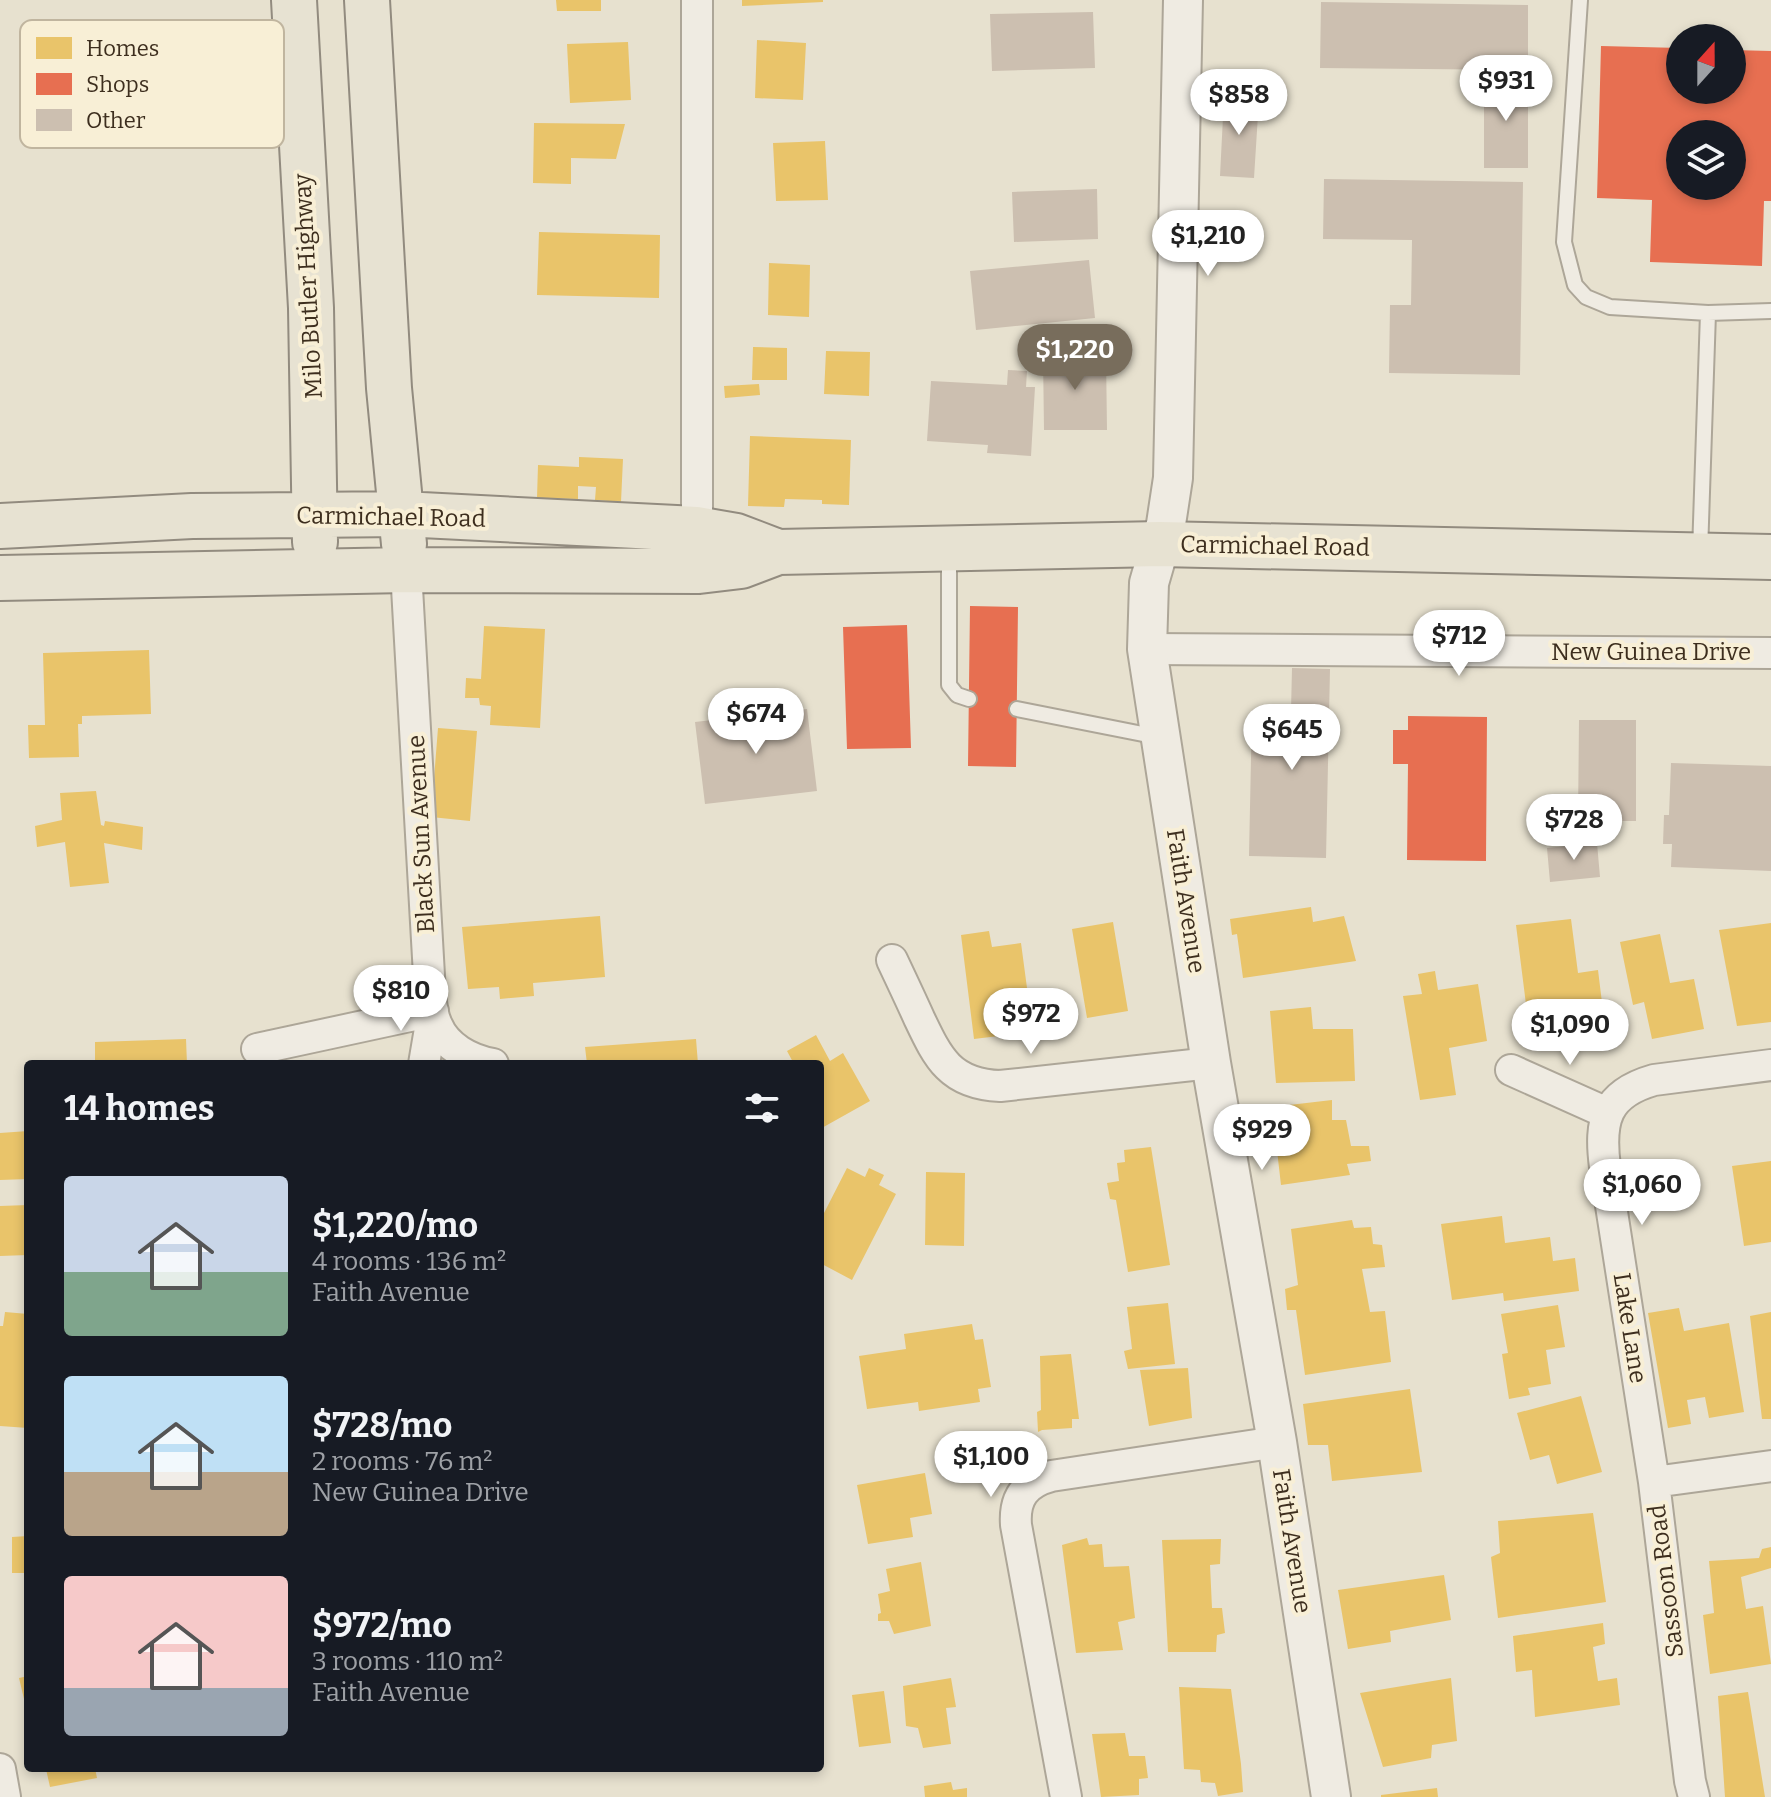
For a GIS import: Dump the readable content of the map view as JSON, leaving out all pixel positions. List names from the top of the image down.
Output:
{
  "streets": {
    "main road": ["Milo Butler Highway", "Carmichael Road"],
    "street": [
      "New Guinea Drive",
      "Black Sun Avenue",
      "Faith Avenue",
      "Lake Lane",
      "Sassoon Road"
    ]
  },
  "crossings": [
    ["Milo Butler Highway", "Carmichael Road"],
    ["Carmichael Road", "Black Sun Avenue"],
    ["Carmichael Road", "Faith Avenue"],
    ["New Guinea Drive", "Faith Avenue"],
    ["Lake Lane", "Sassoon Road"]
  ],
  "legend": ["Homes", "Shops", "Other"],
  "north": "top",
  "page": {
    "price": [
      "$931",
      "$858",
      "$1,210",
      "$1,220",
      "$712",
      "$674",
      "$645",
      "$728",
      "$810",
      "$972",
      "$1,090",
      "$929",
      "$1,060",
      "$1,100"
    ],
    "heading": "14 homes",
    "list": [
      {
        "name": "$1,220/mo",
        "note": "4 rooms · 136 m² · Faith Avenue"
      },
      {
        "name": "$728/mo",
        "note": "2 rooms · 76 m² · New Guinea Drive"
      },
      {
        "name": "$972/mo",
        "note": "3 rooms · 110 m² · Faith Avenue"
      }
    ]
  }
}
